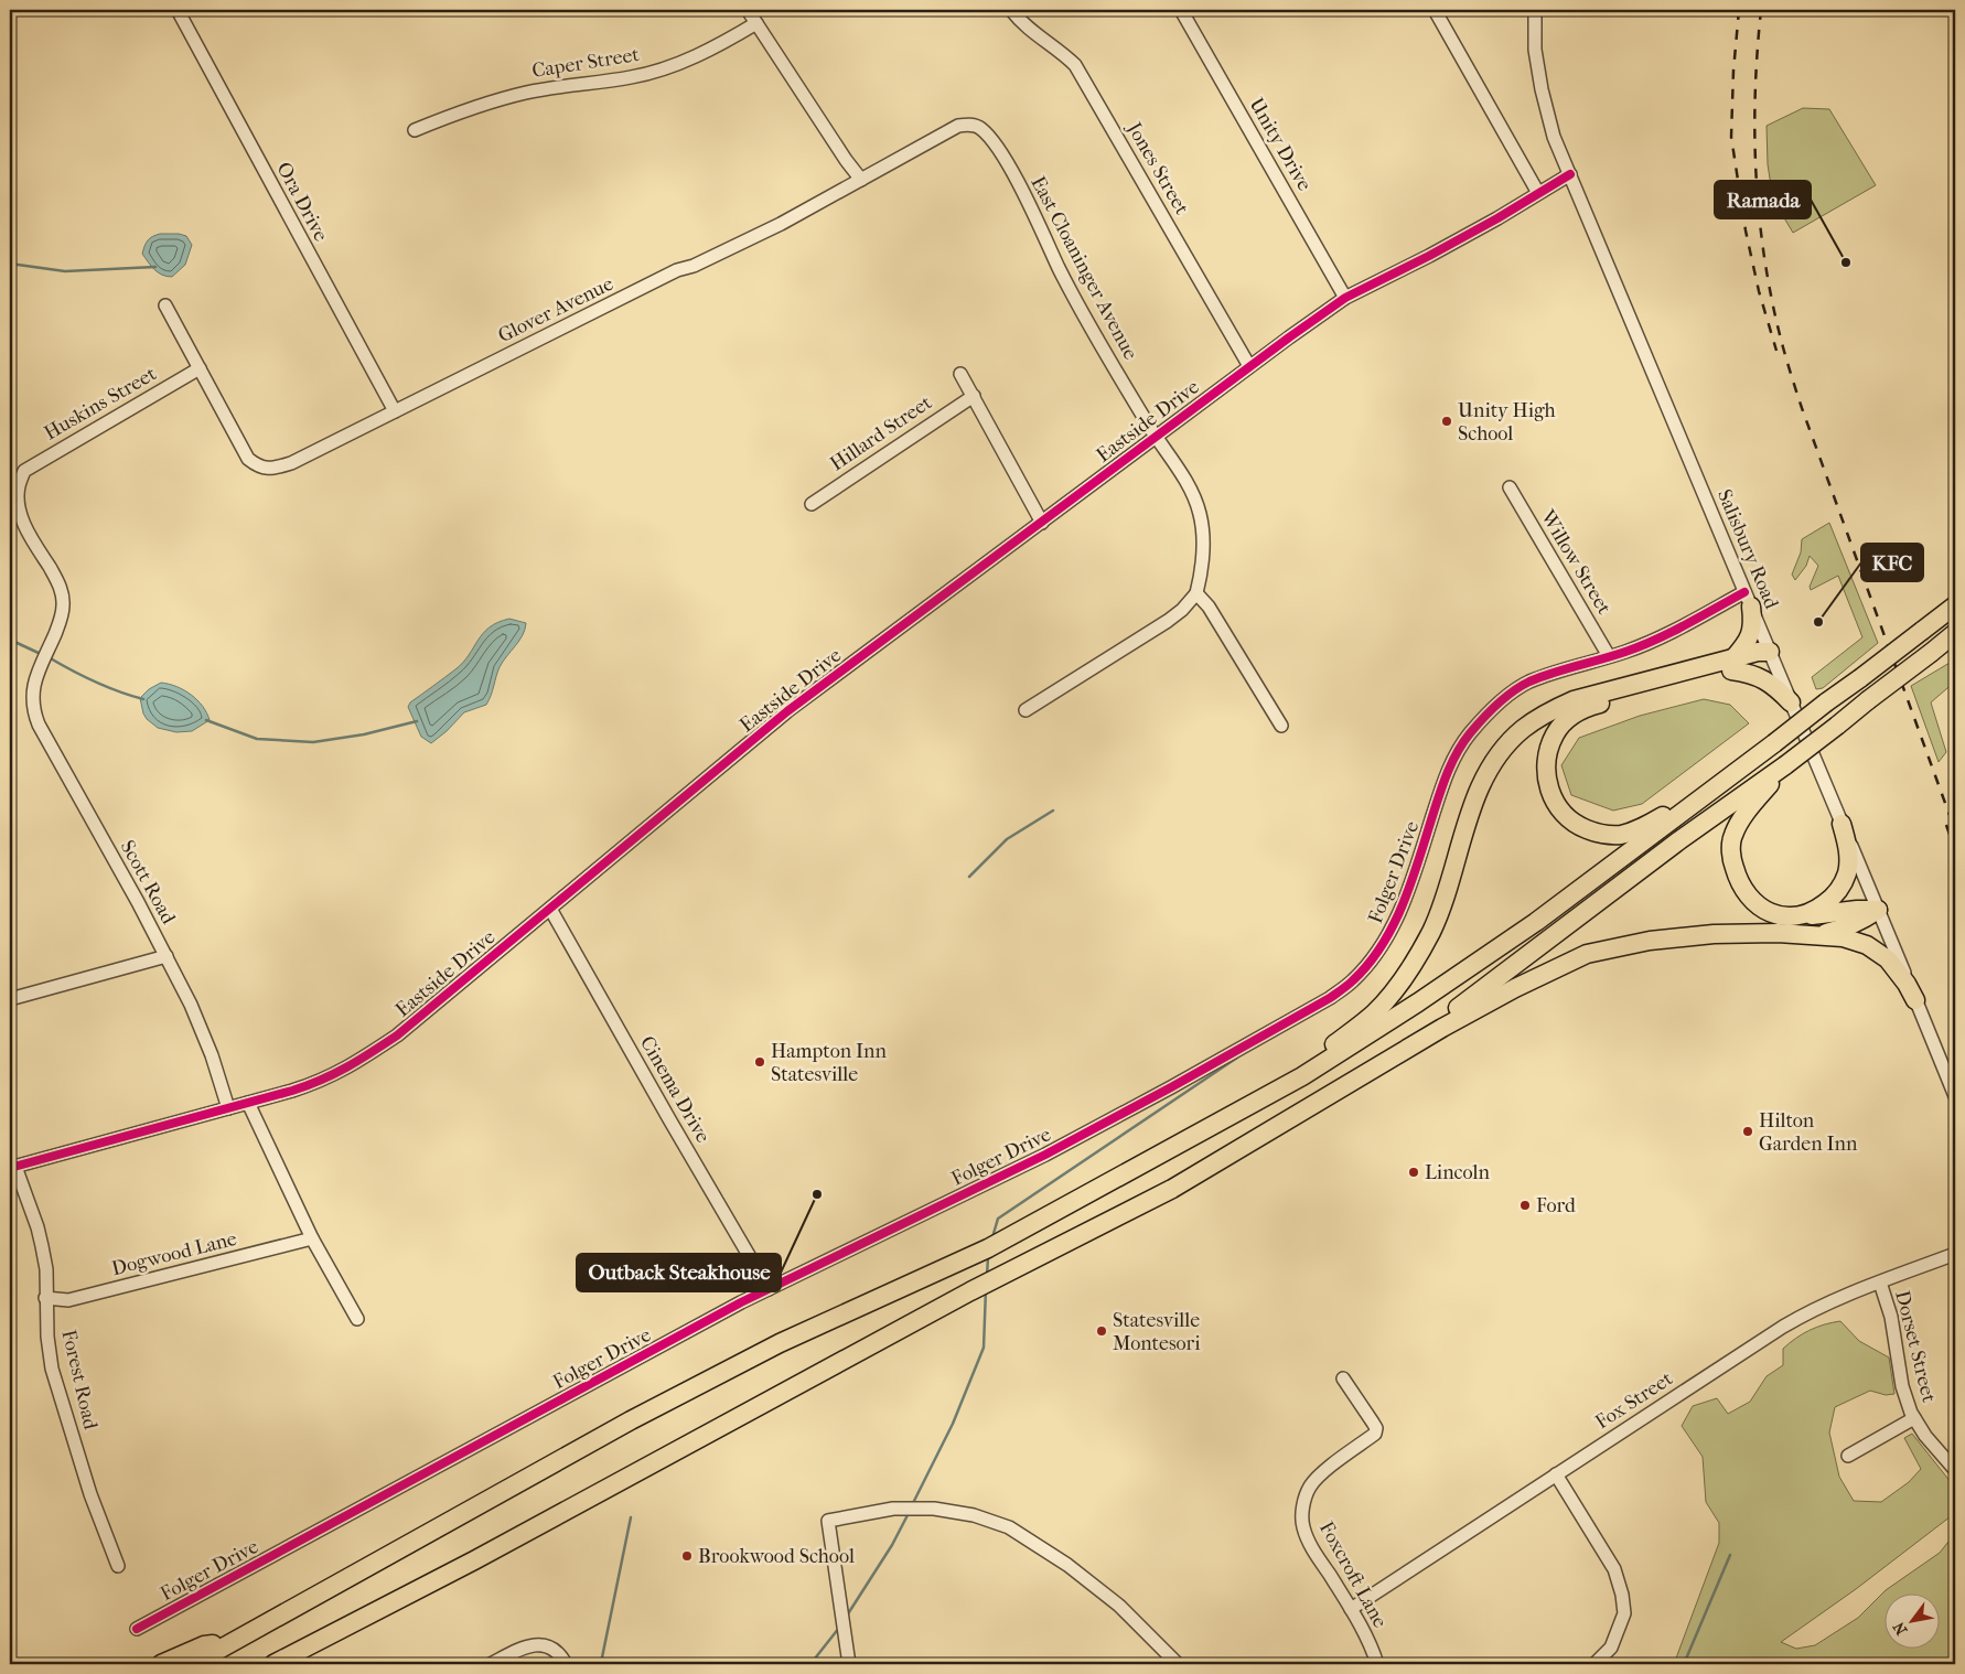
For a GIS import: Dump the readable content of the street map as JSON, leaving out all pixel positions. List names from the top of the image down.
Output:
{
  "streets": {
    "street": [
      "Caper Street",
      "Unity Drive",
      "Jones Street",
      "Ora Drive",
      "East Cloaninger Avenue",
      "Glover Avenue",
      "Huskins Street",
      "Eastside Drive",
      "Hillard Street",
      "Salisbury Road",
      "Willow Street",
      "Folger Drive",
      "Scott Road",
      "Cinema Drive",
      "Dogwood Lane",
      "Dorset Street",
      "Forest Road",
      "Fox Street",
      "Foxcroft Lane"
    ]
  },
  "crossings": [
    ["Unity Drive", "Eastside Drive"],
    ["Jones Street", "Eastside Drive"],
    ["Ora Drive", "Glover Avenue"],
    ["East Cloaninger Avenue", "Glover Avenue"],
    ["East Cloaninger Avenue", "Eastside Drive"],
    ["Glover Avenue", "Huskins Street"],
    ["Huskins Street", "Scott Road"],
    ["Eastside Drive", "Salisbury Road"],
    ["Eastside Drive", "Scott Road"],
    ["Eastside Drive", "Cinema Drive"],
    ["Eastside Drive", "Forest Road"],
    ["Salisbury Road", "Folger Drive"],
    ["Willow Street", "Folger Drive"],
    ["Folger Drive", "Cinema Drive"],
    ["Dogwood Lane", "Forest Road"],
    ["Dorset Street", "Fox Street"],
    ["Fox Street", "Foxcroft Lane"]
  ],
  "places": [
    "Ramada",
    "Unity High School",
    "KFC",
    "Hampton Inn Statesville",
    "Hilton Garden Inn",
    "Lincoln",
    "Outback Steakhouse",
    "Ford",
    "Statesville Montesori",
    "Brookwood School"
  ],
  "north": "bottom left"
}
